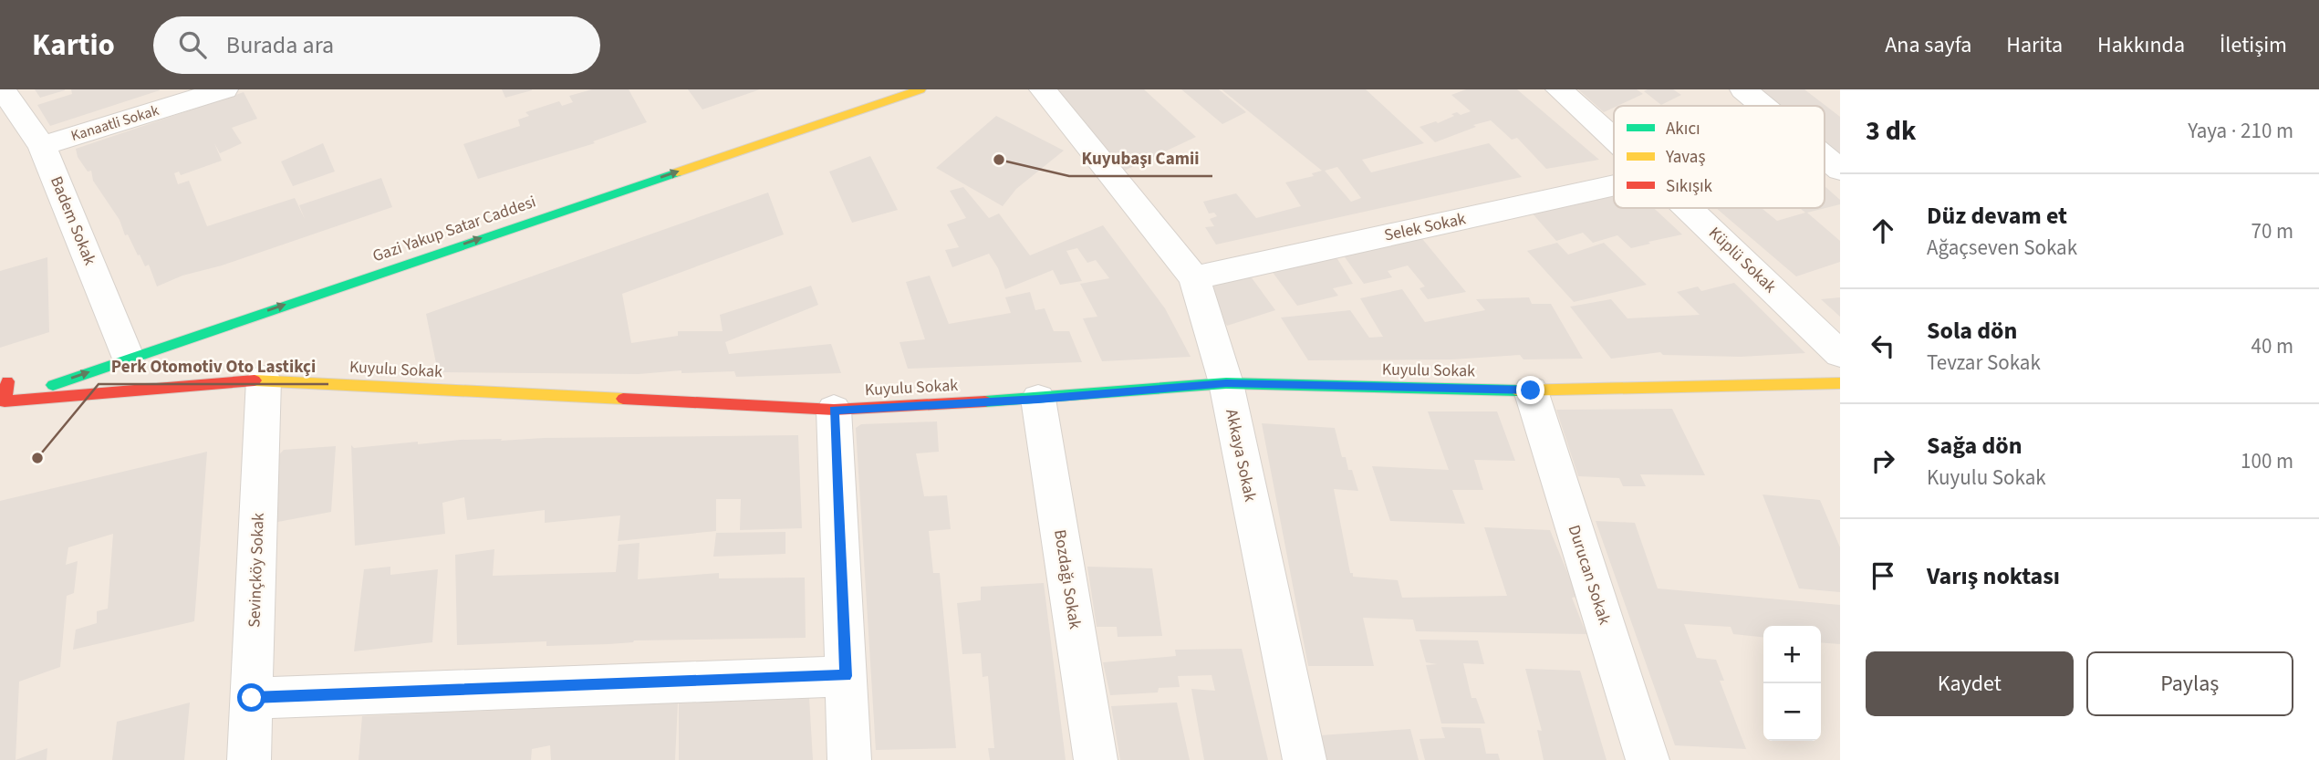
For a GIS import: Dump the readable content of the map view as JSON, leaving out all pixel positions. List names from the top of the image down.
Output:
{
  "streets": {
    "street": [
      "Kanaatli Sokak",
      "Badem Sokak",
      "Selek Sokak",
      "Gazi Yakup Satar Caddesi",
      "Küplü Sokak",
      "Kuyulu Sokak",
      "Akkaya Sokak",
      "Sevinçköy Sokak",
      "Durucan Sokak",
      "Bozdağı Sokak"
    ]
  },
  "crossings": [
    ["Kanaatli Sokak", "Badem Sokak"],
    ["Badem Sokak", "Gazi Yakup Satar Caddesi"],
    ["Selek Sokak", "Akkaya Sokak"],
    ["Gazi Yakup Satar Caddesi", "Kuyulu Sokak"],
    ["Kuyulu Sokak", "Akkaya Sokak"],
    ["Kuyulu Sokak", "Sevinçköy Sokak"],
    ["Kuyulu Sokak", "Durucan Sokak"],
    ["Kuyulu Sokak", "Bozdağı Sokak"]
  ],
  "one_way": ["Gazi Yakup Satar Caddesi"],
  "places": ["Kuyubaşı Camii", "Perk Otomotiv Oto Lastikçi"],
  "legend": ["Akıcı", "Yavaş", "Sıkışık"],
  "page": {
    "header": "Kartio",
    "search": "Burada ara",
    "nav": [
      "Ana sayfa",
      "Harita",
      "Hakkında",
      "İletişim"
    ],
    "heading": ["3 dk", "Yaya · 210 m"],
    "list": [
      ["Düz devam et", "Ağaçseven Sokak", "70 m"],
      ["Sola dön", "Tevzar Sokak", "40 m"],
      ["Sağa dön", "Kuyulu Sokak", "100 m"],
      "Varış noktası"
    ],
    "map_buttons": ["+", "−"],
    "buttons": ["Kaydet", "Paylaş"]
  }
}
